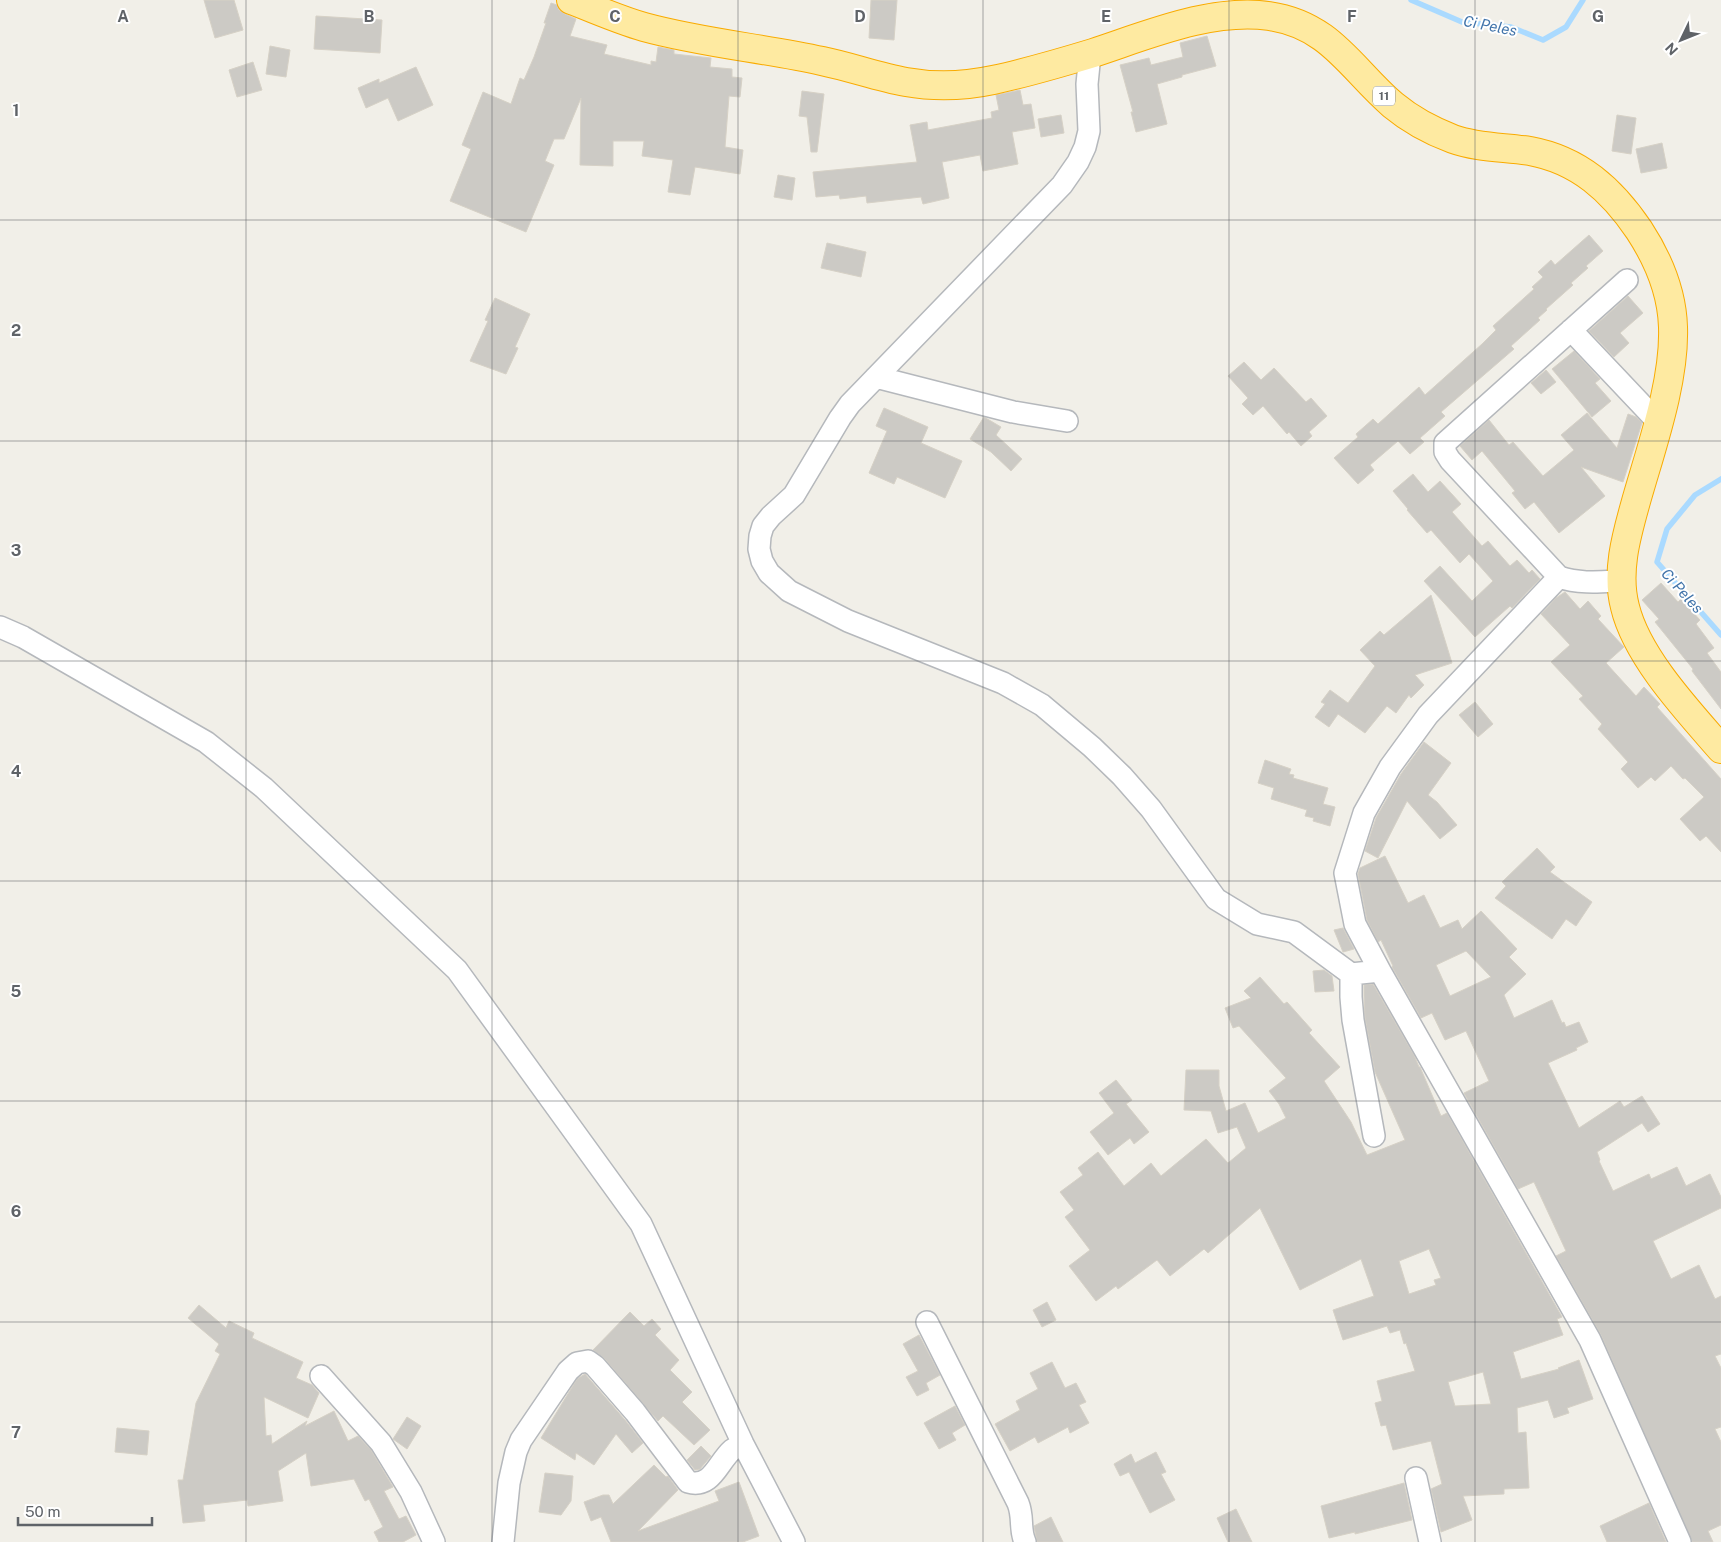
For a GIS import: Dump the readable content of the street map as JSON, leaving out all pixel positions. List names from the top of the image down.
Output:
{
  "streets": {
    "highway": ["11"]
  },
  "water": ["Ci Peles"],
  "scale_bar": "50 m",
  "north": "bottom left",
  "grid": {
    "columns": [
      "A",
      "B",
      "C",
      "D",
      "E",
      "F",
      "G"
    ],
    "rows": [
      "1",
      "2",
      "3",
      "4",
      "5",
      "6",
      "7"
    ]
  }
}
